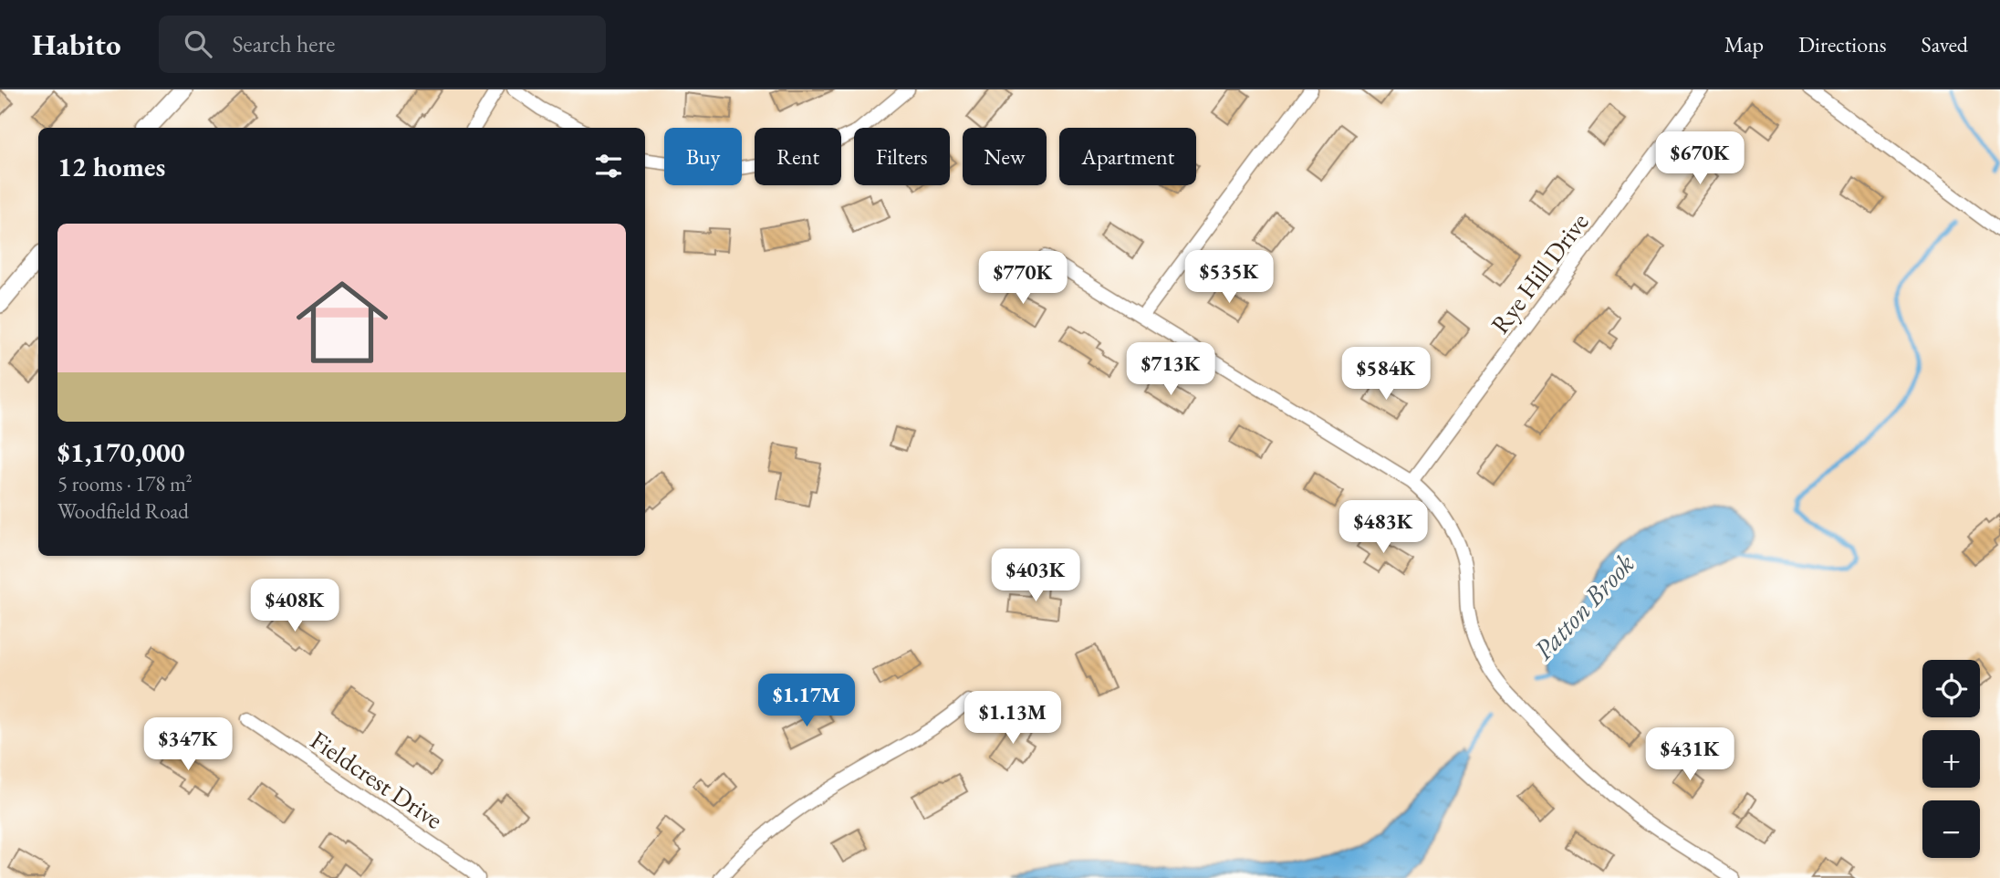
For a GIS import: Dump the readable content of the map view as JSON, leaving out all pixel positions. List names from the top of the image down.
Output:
{
  "streets": {
    "street": ["Rye Hill Drive", "Fieldcrest Drive"]
  },
  "water": ["Patton Brook"],
  "page": {
    "header": "Habito",
    "search": "Search here",
    "nav": ["Map", "Directions", "Saved"],
    "chip": [
      "Buy",
      "Rent",
      "Filters",
      "New",
      "Apartment"
    ],
    "heading": "12 homes",
    "price": [
      "$670K",
      "$535K",
      "$770K",
      "$713K",
      "$584K",
      "$483K",
      "$403K",
      "$408K",
      "$1.17M",
      "$1.13M",
      "$347K",
      "$431K"
    ],
    "list": [
      {
        "name": "$1,170,000",
        "note": "5 rooms · 178 m² · Woodfield Road"
      }
    ],
    "map_buttons": ["+", "−"]
  }
}
